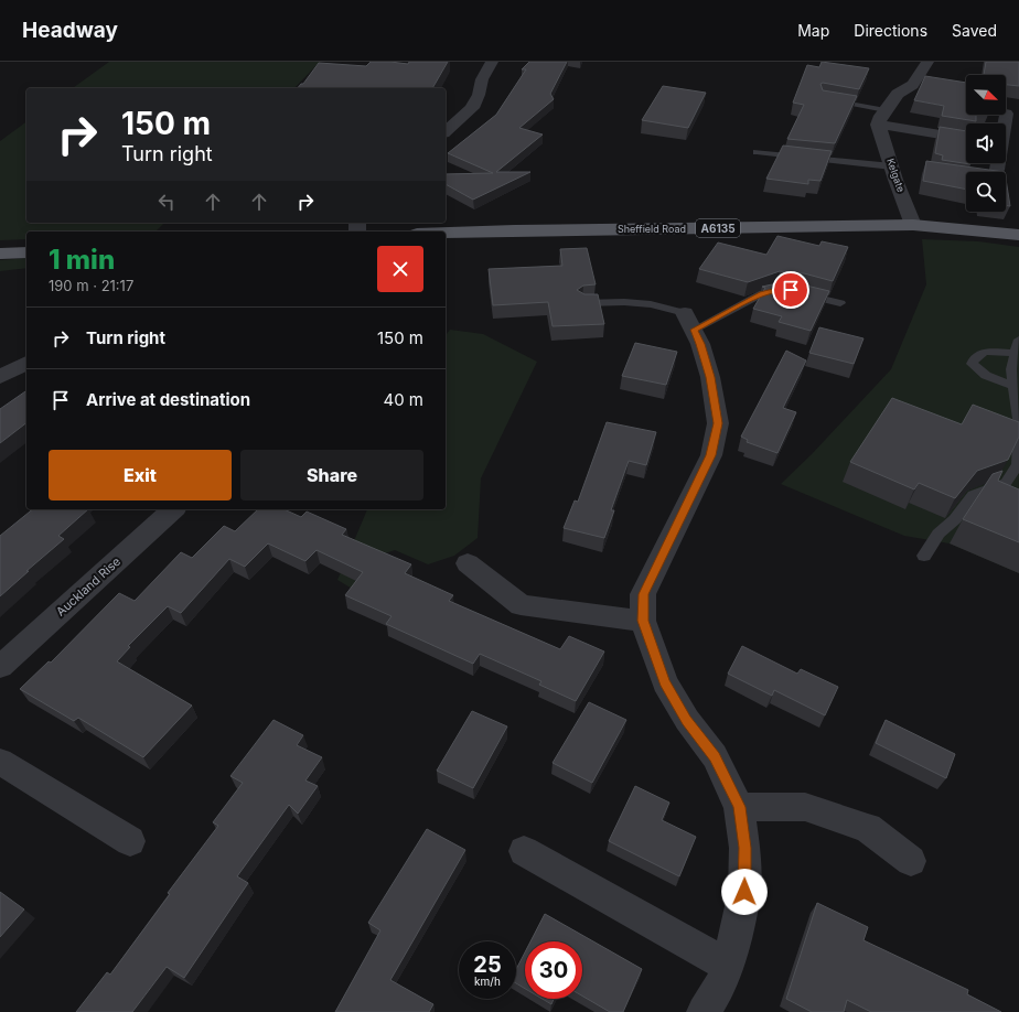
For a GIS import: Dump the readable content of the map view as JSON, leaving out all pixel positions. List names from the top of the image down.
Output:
{
  "streets": {
    "main road": ["A6135", "Sheffield Road"],
    "street": ["Kelgate", "Auckland Rise"]
  },
  "crossings": [
    ["Kelgate", "Sheffield Road"]
  ],
  "north": "bottom right",
  "page": {
    "header": "Headway",
    "nav": ["Map", "Directions", "Saved"],
    "turn": ["150 m", "Turn right"],
    "heading": ["1 min", "190 m · 21:17"],
    "list": [
      {
        "name": "Turn right",
        "value": "150 m"
      },
      {
        "name": "Arrive at destination",
        "value": "40 m"
      }
    ],
    "buttons": ["Exit", "Share"],
    "speed": "25 km/h",
    "limit": "30"
  }
}
